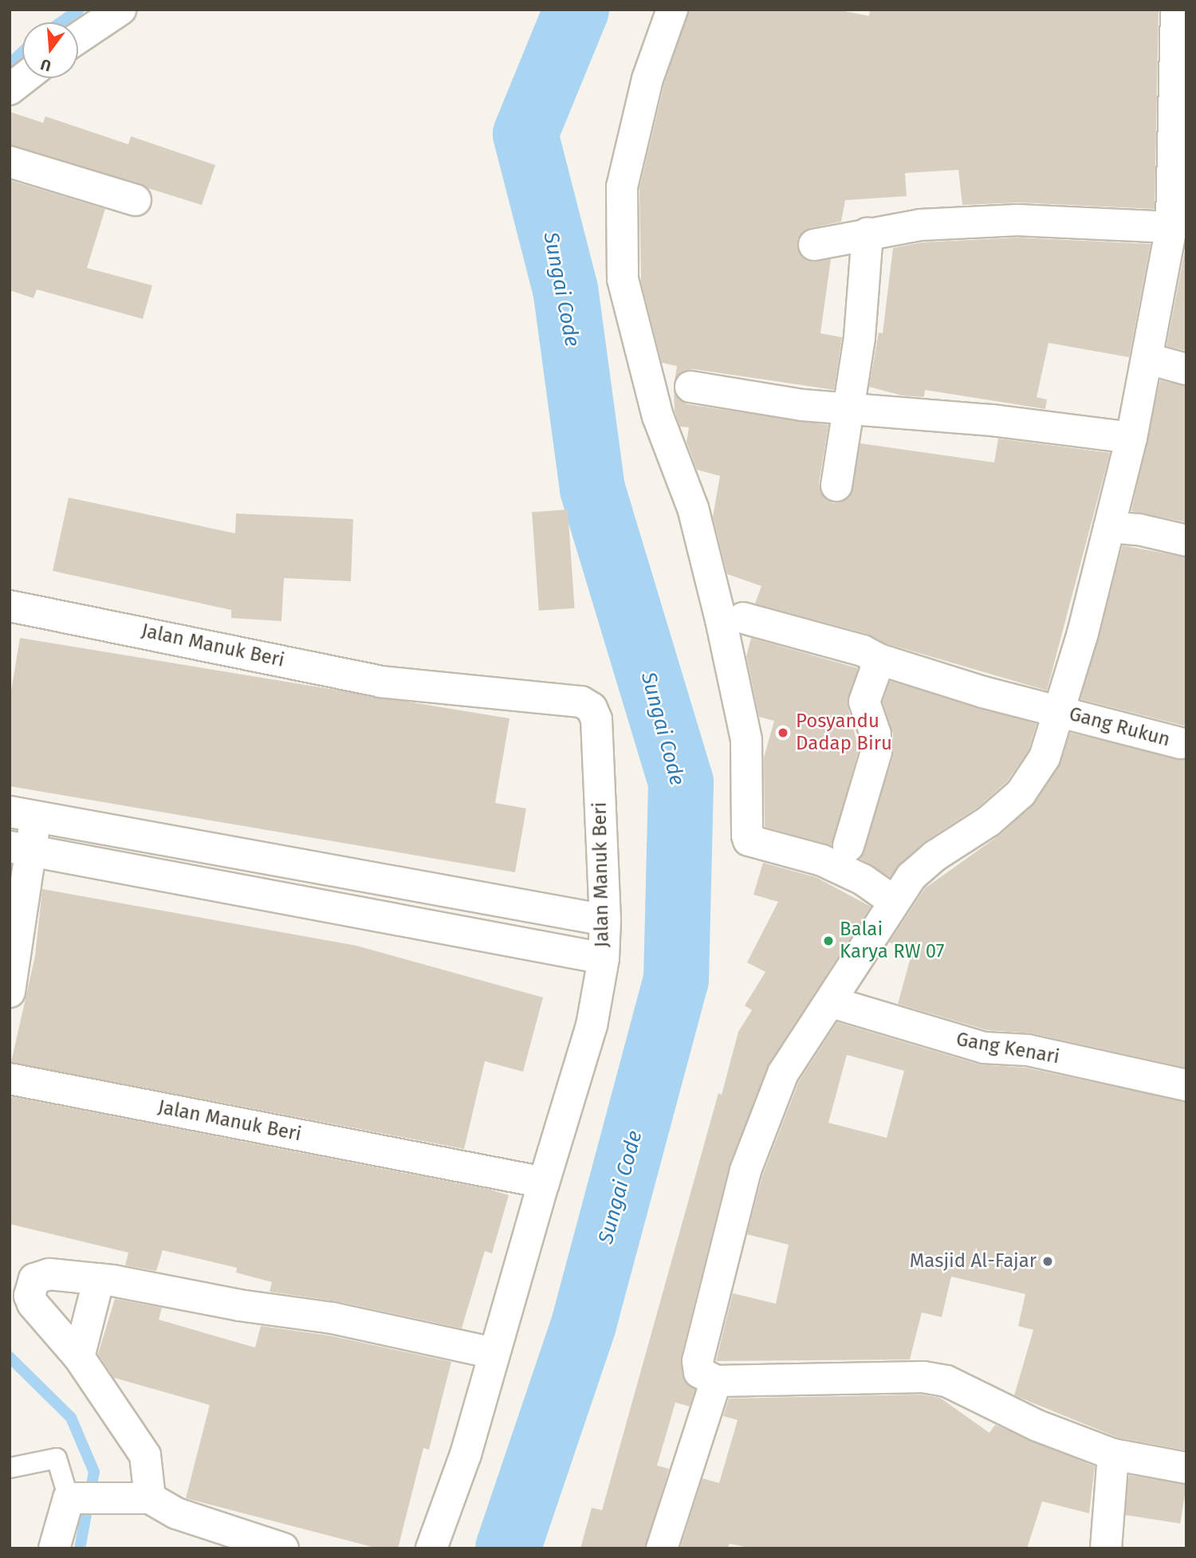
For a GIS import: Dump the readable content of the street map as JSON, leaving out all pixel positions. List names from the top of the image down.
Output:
{
  "streets": {
    "street": ["Jalan Manuk Beri", "Gang Rukun", "Gang Kenari"]
  },
  "water": ["Sungai Code"],
  "places": ["Posyandu Dadap Biru", "Balai Karya RW 07", "Masjid Al-Fajar"],
  "north": "bottom"
}
